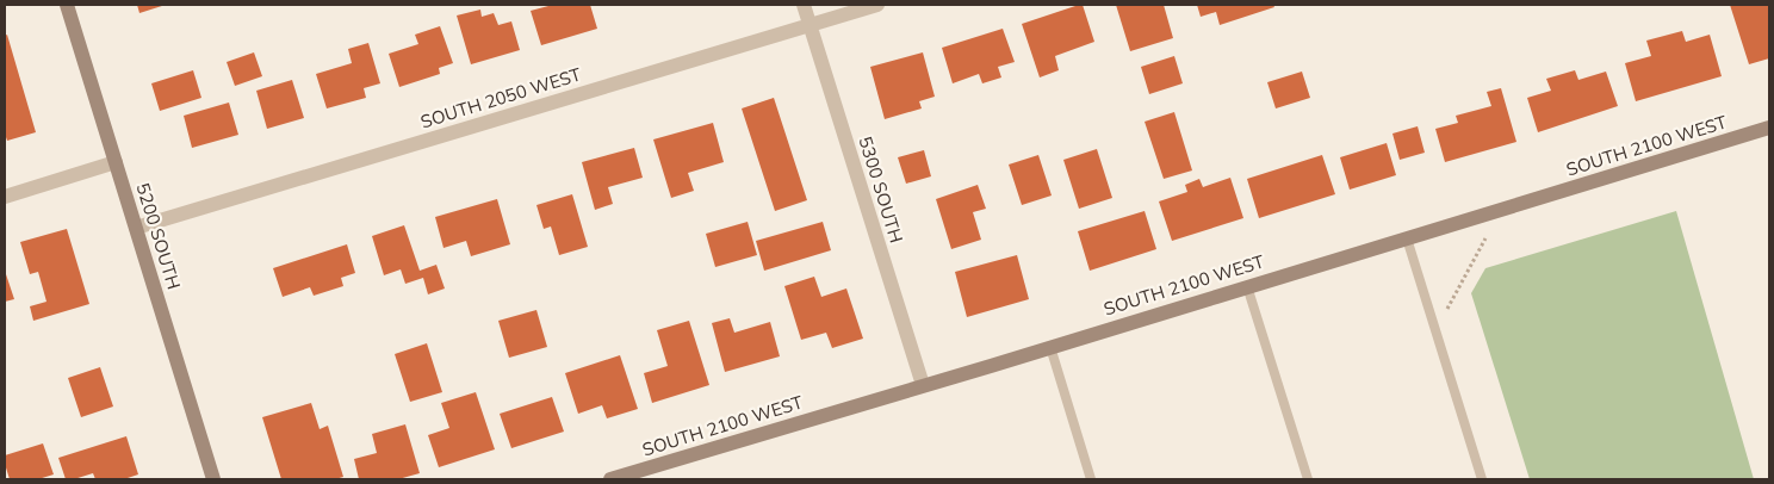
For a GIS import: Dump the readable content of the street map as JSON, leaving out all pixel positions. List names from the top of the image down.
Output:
{
  "streets": {
    "street": [
      "SOUTH 2050 WEST",
      "SOUTH 2100 WEST",
      "5300 SOUTH",
      "5200 SOUTH"
    ]
  },
  "crossings": [
    ["SOUTH 2050 WEST", "5300 SOUTH"],
    ["SOUTH 2050 WEST", "5200 SOUTH"],
    ["SOUTH 2100 WEST", "5300 SOUTH"]
  ]
}
